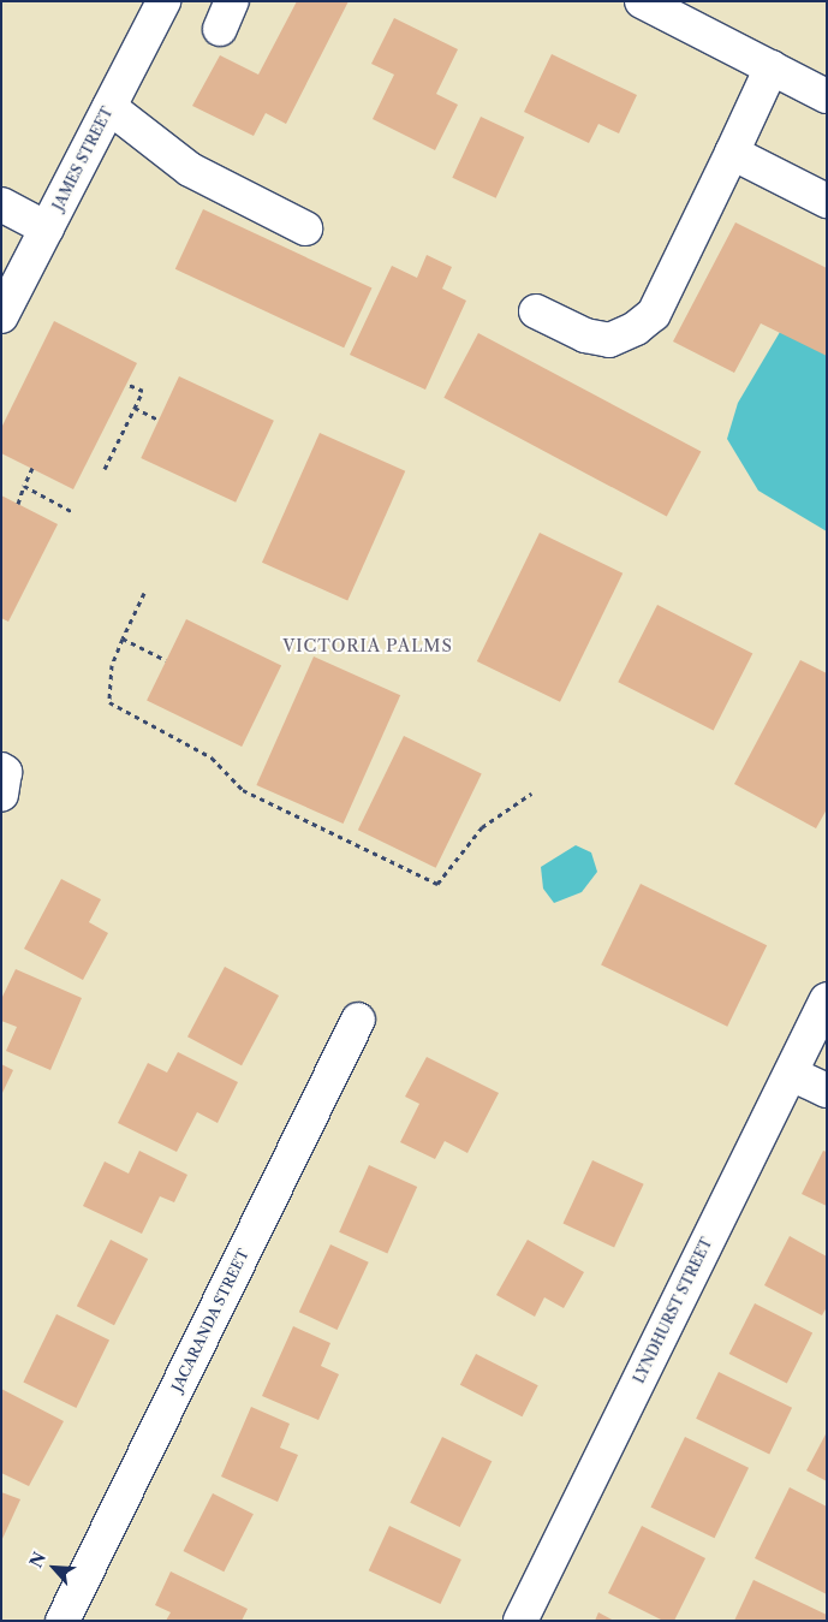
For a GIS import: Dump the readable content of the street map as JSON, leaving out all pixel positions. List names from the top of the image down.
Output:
{
  "streets": {
    "street": ["JAMES STREET", "LYNDHURST STREET", "JACARANDA STREET"]
  },
  "districts": ["VICTORIA PALMS"],
  "north": "top left"
}
